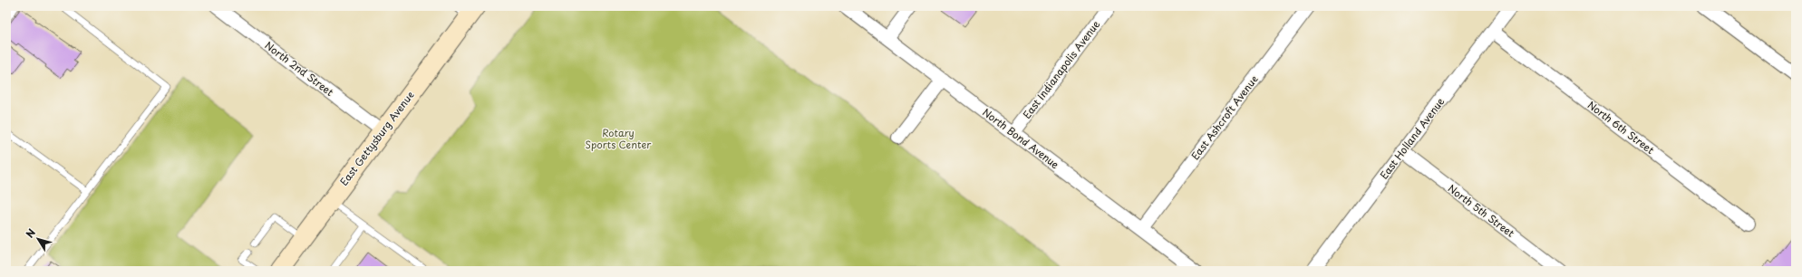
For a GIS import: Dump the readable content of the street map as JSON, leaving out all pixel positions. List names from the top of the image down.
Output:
{
  "streets": {
    "street": [
      "North 2nd Street",
      "East Indianapolis Avenue",
      "East Ashcroft Avenue",
      "North 6th Street",
      "East Gettysburg Avenue",
      "North Bond Avenue",
      "East Holland Avenue",
      "North 5th Street"
    ]
  },
  "crossings": [
    ["North 2nd Street", "East Gettysburg Avenue"],
    ["East Indianapolis Avenue", "North Bond Avenue"],
    ["East Ashcroft Avenue", "North Bond Avenue"],
    ["North 6th Street", "East Holland Avenue"],
    ["East Holland Avenue", "North 5th Street"]
  ],
  "parks": ["Rotary Sports Center"],
  "north": "top left"
}
